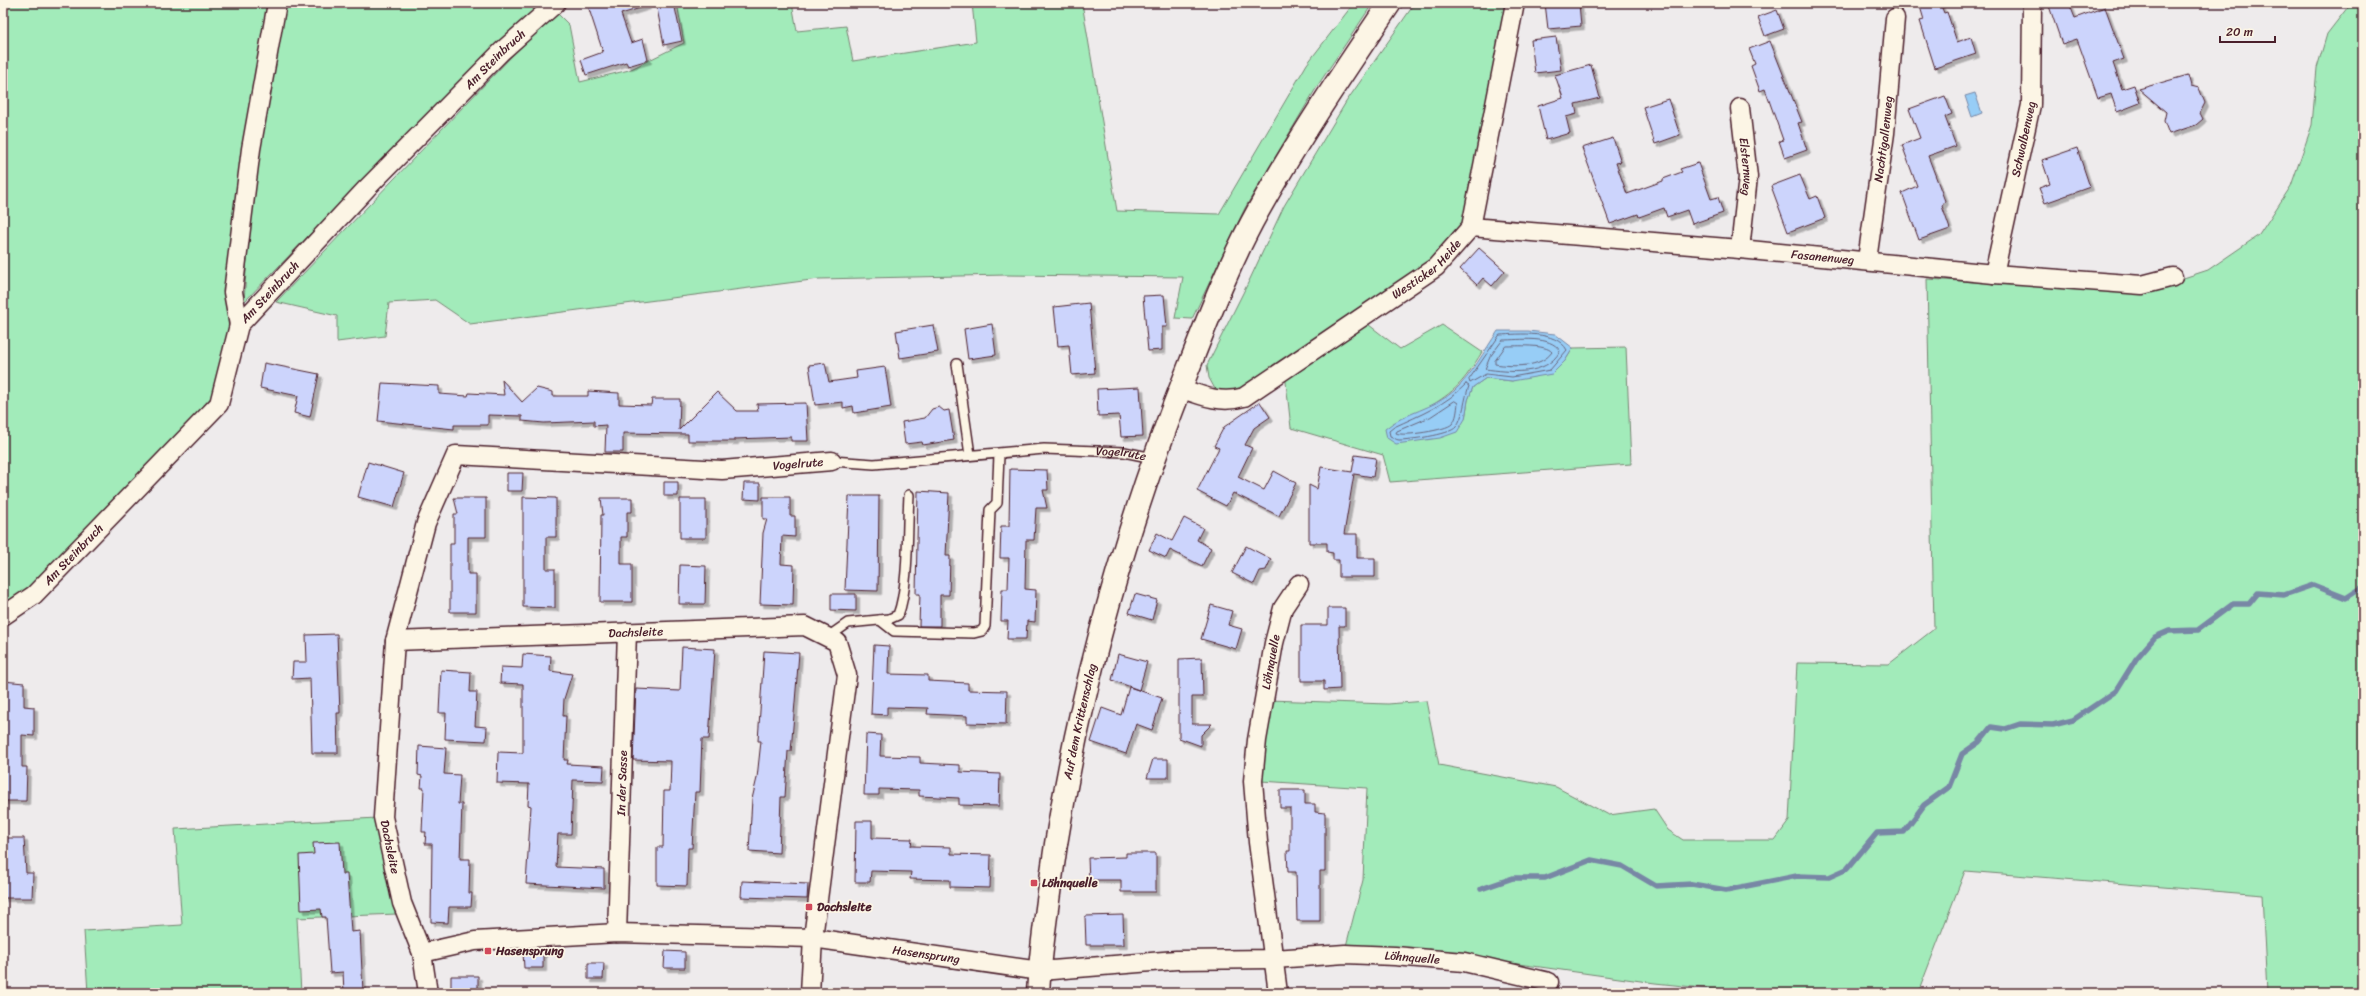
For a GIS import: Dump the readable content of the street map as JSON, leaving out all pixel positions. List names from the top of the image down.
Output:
{
  "streets": {
    "street": [
      "Am Steinbruch",
      "Nachtigallenweg",
      "Schwalbenweg",
      "Elsternweg",
      "Fasanenweg",
      "Westicker Heide",
      "Vogelrute",
      "Dachsleite",
      "Löhnquelle",
      "Auf dem Krittenschlag",
      "In der Sasse",
      "Hasensprung"
    ]
  },
  "crossings": [
    ["Nachtigallenweg", "Fasanenweg"],
    ["Schwalbenweg", "Fasanenweg"],
    ["Elsternweg", "Fasanenweg"],
    ["Fasanenweg", "Westicker Heide"],
    ["Vogelrute", "Dachsleite"],
    ["Vogelrute", "Auf dem Krittenschlag"],
    ["Dachsleite", "In der Sasse"],
    ["Dachsleite", "Hasensprung"],
    ["Löhnquelle", "Auf dem Krittenschlag"],
    ["Löhnquelle", "Hasensprung"],
    ["Auf dem Krittenschlag", "Hasensprung"],
    ["In der Sasse", "Hasensprung"]
  ],
  "places": {
    "transit": ["Löhnquelle", "Dachsleite", "Hasensprung"]
  },
  "scale_bar": "20 m"
}
